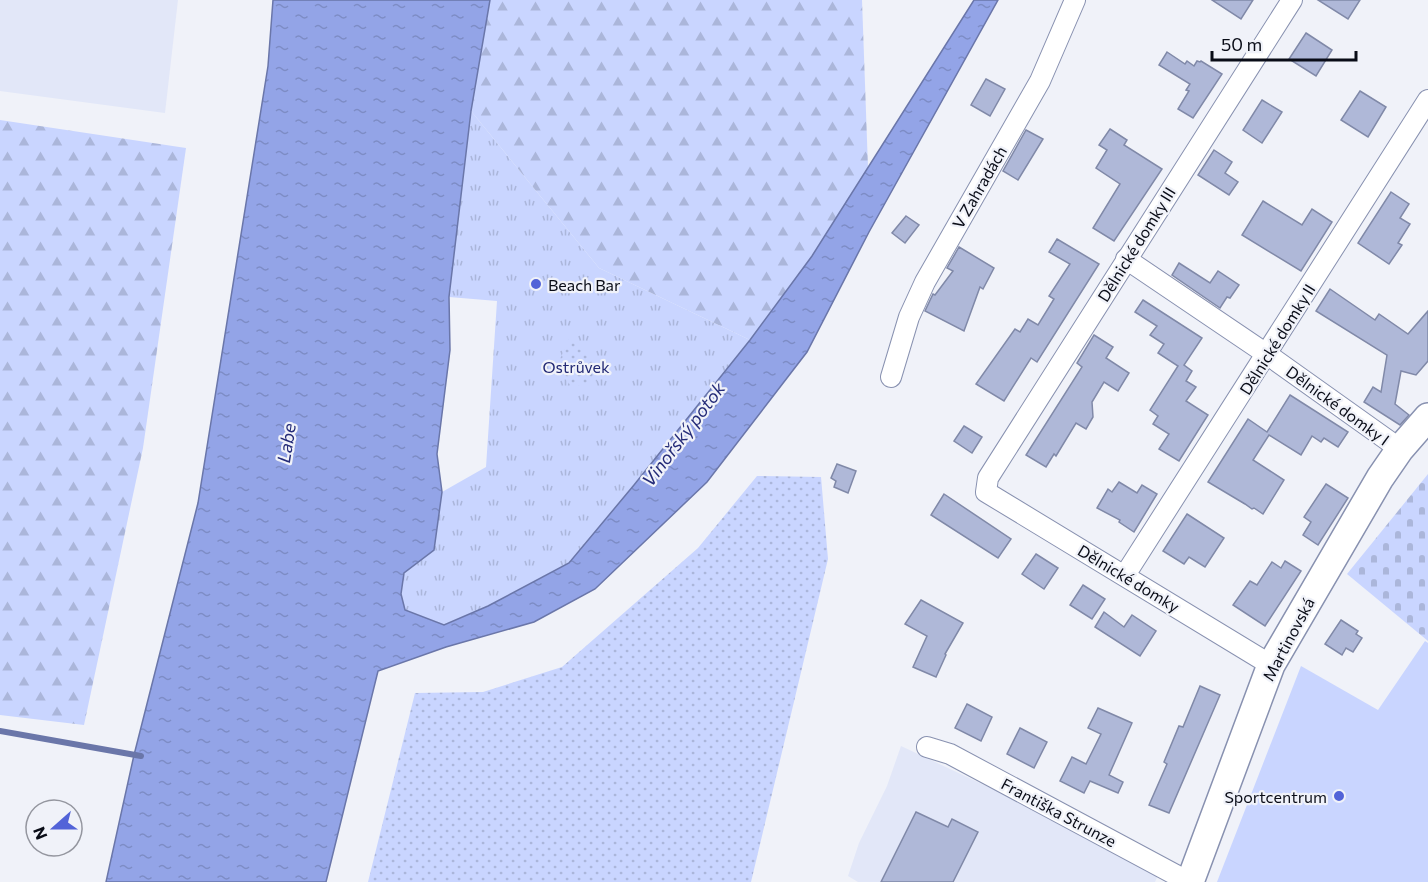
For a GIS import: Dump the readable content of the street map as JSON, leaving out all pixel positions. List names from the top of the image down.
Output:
{
  "streets": {
    "street": [
      "V Zahradách",
      "Dělnické domky III",
      "Dělnické domky II",
      "Dělnické domky I",
      "Dělnické domky",
      "Martinovská",
      "Františka Strunze"
    ]
  },
  "crossings": [
    ["Dělnické domky III", "Dělnické domky I"],
    ["Dělnické domky III", "Dělnické domky"],
    ["Dělnické domky II", "Dělnické domky I"],
    ["Dělnické domky II", "Dělnické domky"],
    ["Dělnické domky I", "Martinovská"],
    ["Dělnické domky", "Martinovská"],
    ["Martinovská", "Františka Strunze"]
  ],
  "water": ["Vinořský potok", "Labe"],
  "parks": ["Ostrůvek"],
  "places": ["Beach Bar", "Sportcentrum"],
  "scale_bar": "50 m",
  "north": "left"
}
